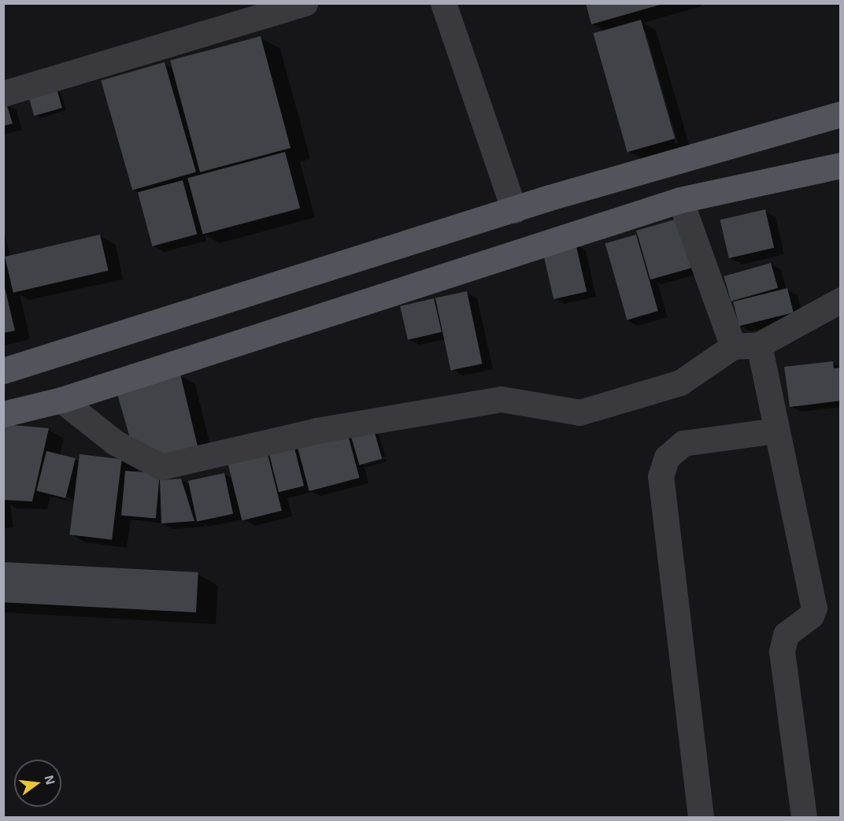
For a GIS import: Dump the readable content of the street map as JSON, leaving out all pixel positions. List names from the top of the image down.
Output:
{
  "north": "right"
}
